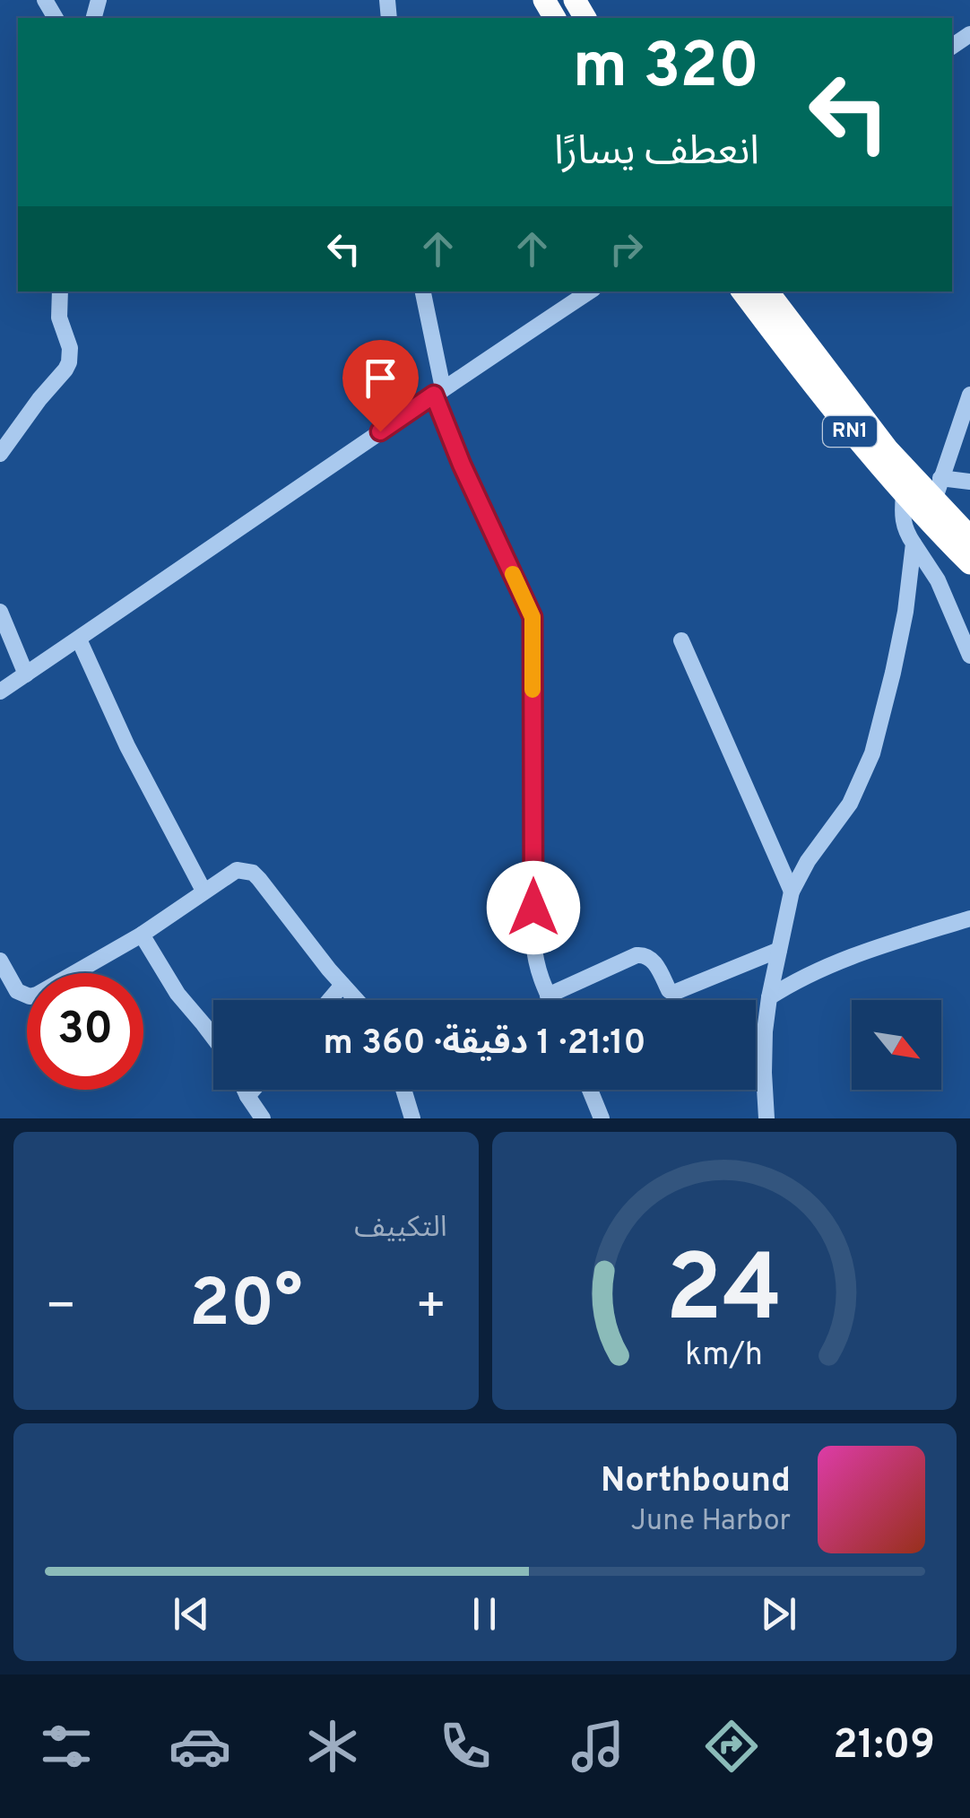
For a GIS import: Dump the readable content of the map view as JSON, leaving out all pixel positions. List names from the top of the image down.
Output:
{
  "streets": {
    "highway": ["RN1"]
  },
  "north": "bottom right",
  "page": {
    "turn": ["320 m", "انعطف يسارًا"],
    "limit": "30",
    "trip": "21:10 · 1 دقيقة · 360 m",
    "tile": "التكييف",
    "heat": ["−", "20°", "+"],
    "song": ["Northbound", "June Harbor"],
    "tabs": "21:09",
    "gauge": ["24", "km/h"]
  }
}
